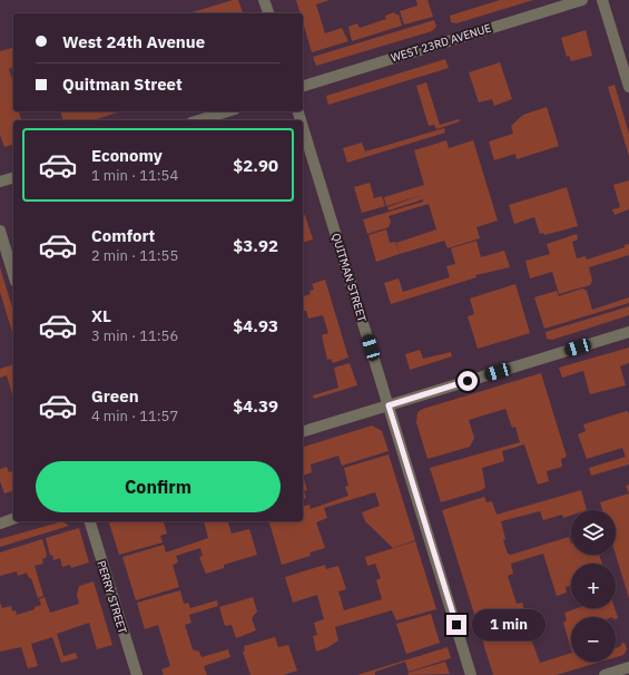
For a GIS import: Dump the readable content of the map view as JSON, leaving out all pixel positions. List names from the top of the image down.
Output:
{
  "streets": {
    "street": ["WEST 23RD AVENUE", "QUITMAN STREET", "PERRY STREET"]
  },
  "page": {
    "banner": ["West 24th Avenue", "Quitman Street"],
    "list": [
      {
        "name": "Economy",
        "note": "1 min · 11:54",
        "value": "$2.90"
      },
      {
        "name": "Comfort",
        "note": "2 min · 11:55",
        "value": "$3.92"
      },
      {
        "name": "XL",
        "note": "3 min · 11:56",
        "value": "$4.93"
      },
      {
        "name": "Green",
        "note": "4 min · 11:57",
        "value": "$4.39"
      }
    ],
    "buttons": "Confirm",
    "map_buttons": ["+", "−"],
    "bubble": "1 min"
  }
}
